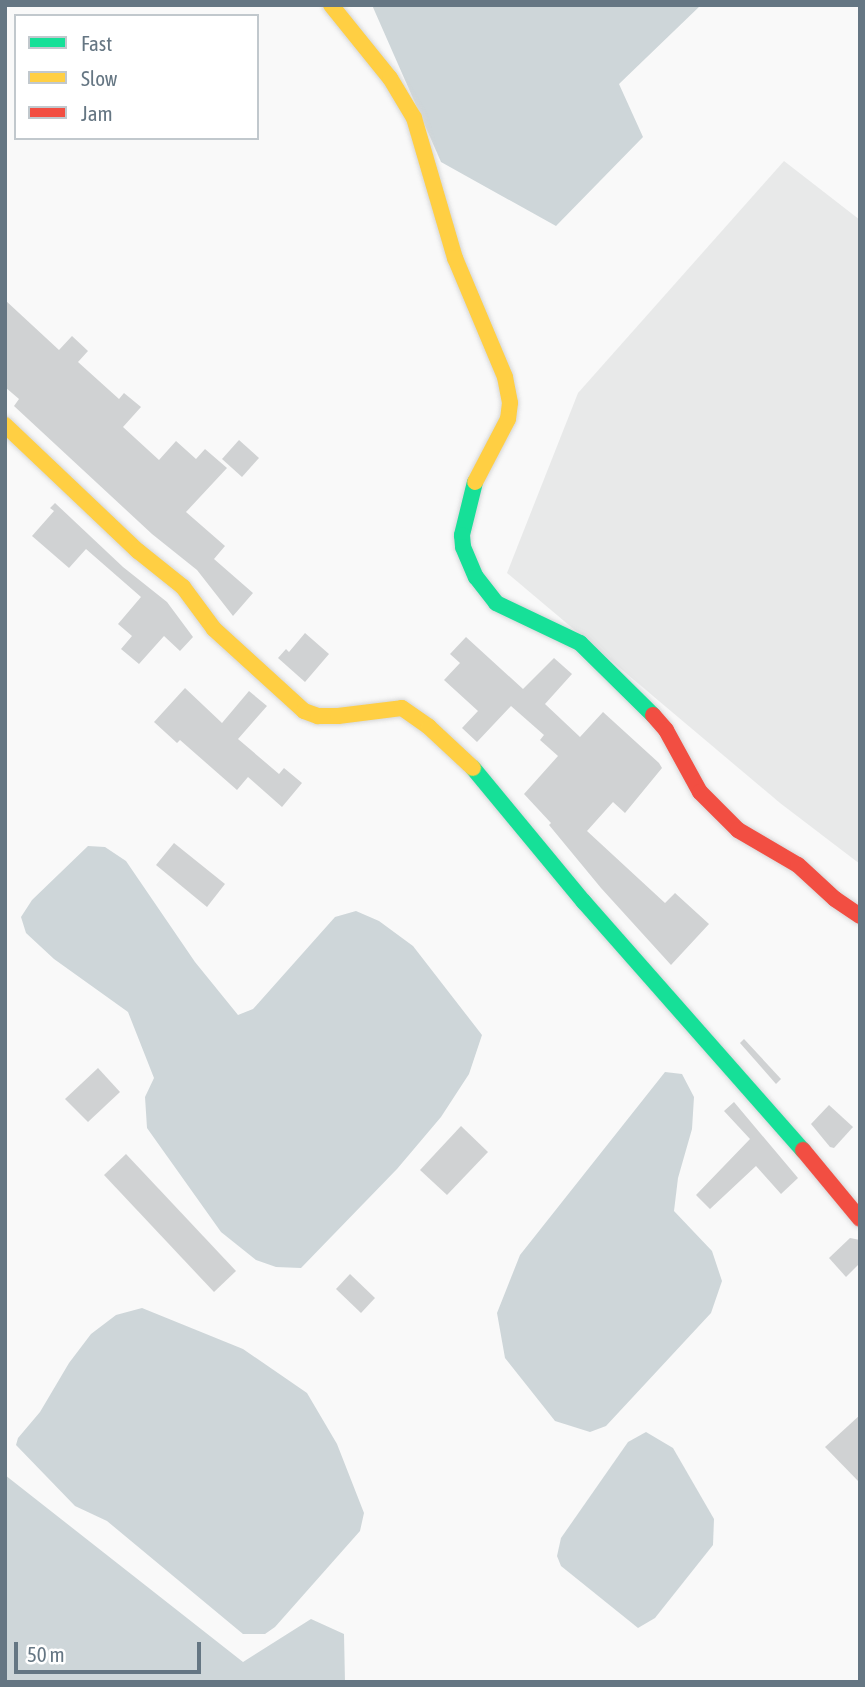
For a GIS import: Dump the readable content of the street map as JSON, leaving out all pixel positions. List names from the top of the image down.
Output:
{
  "legend": ["Fast", "Slow", "Jam"],
  "scale_bar": "50 m"
}
